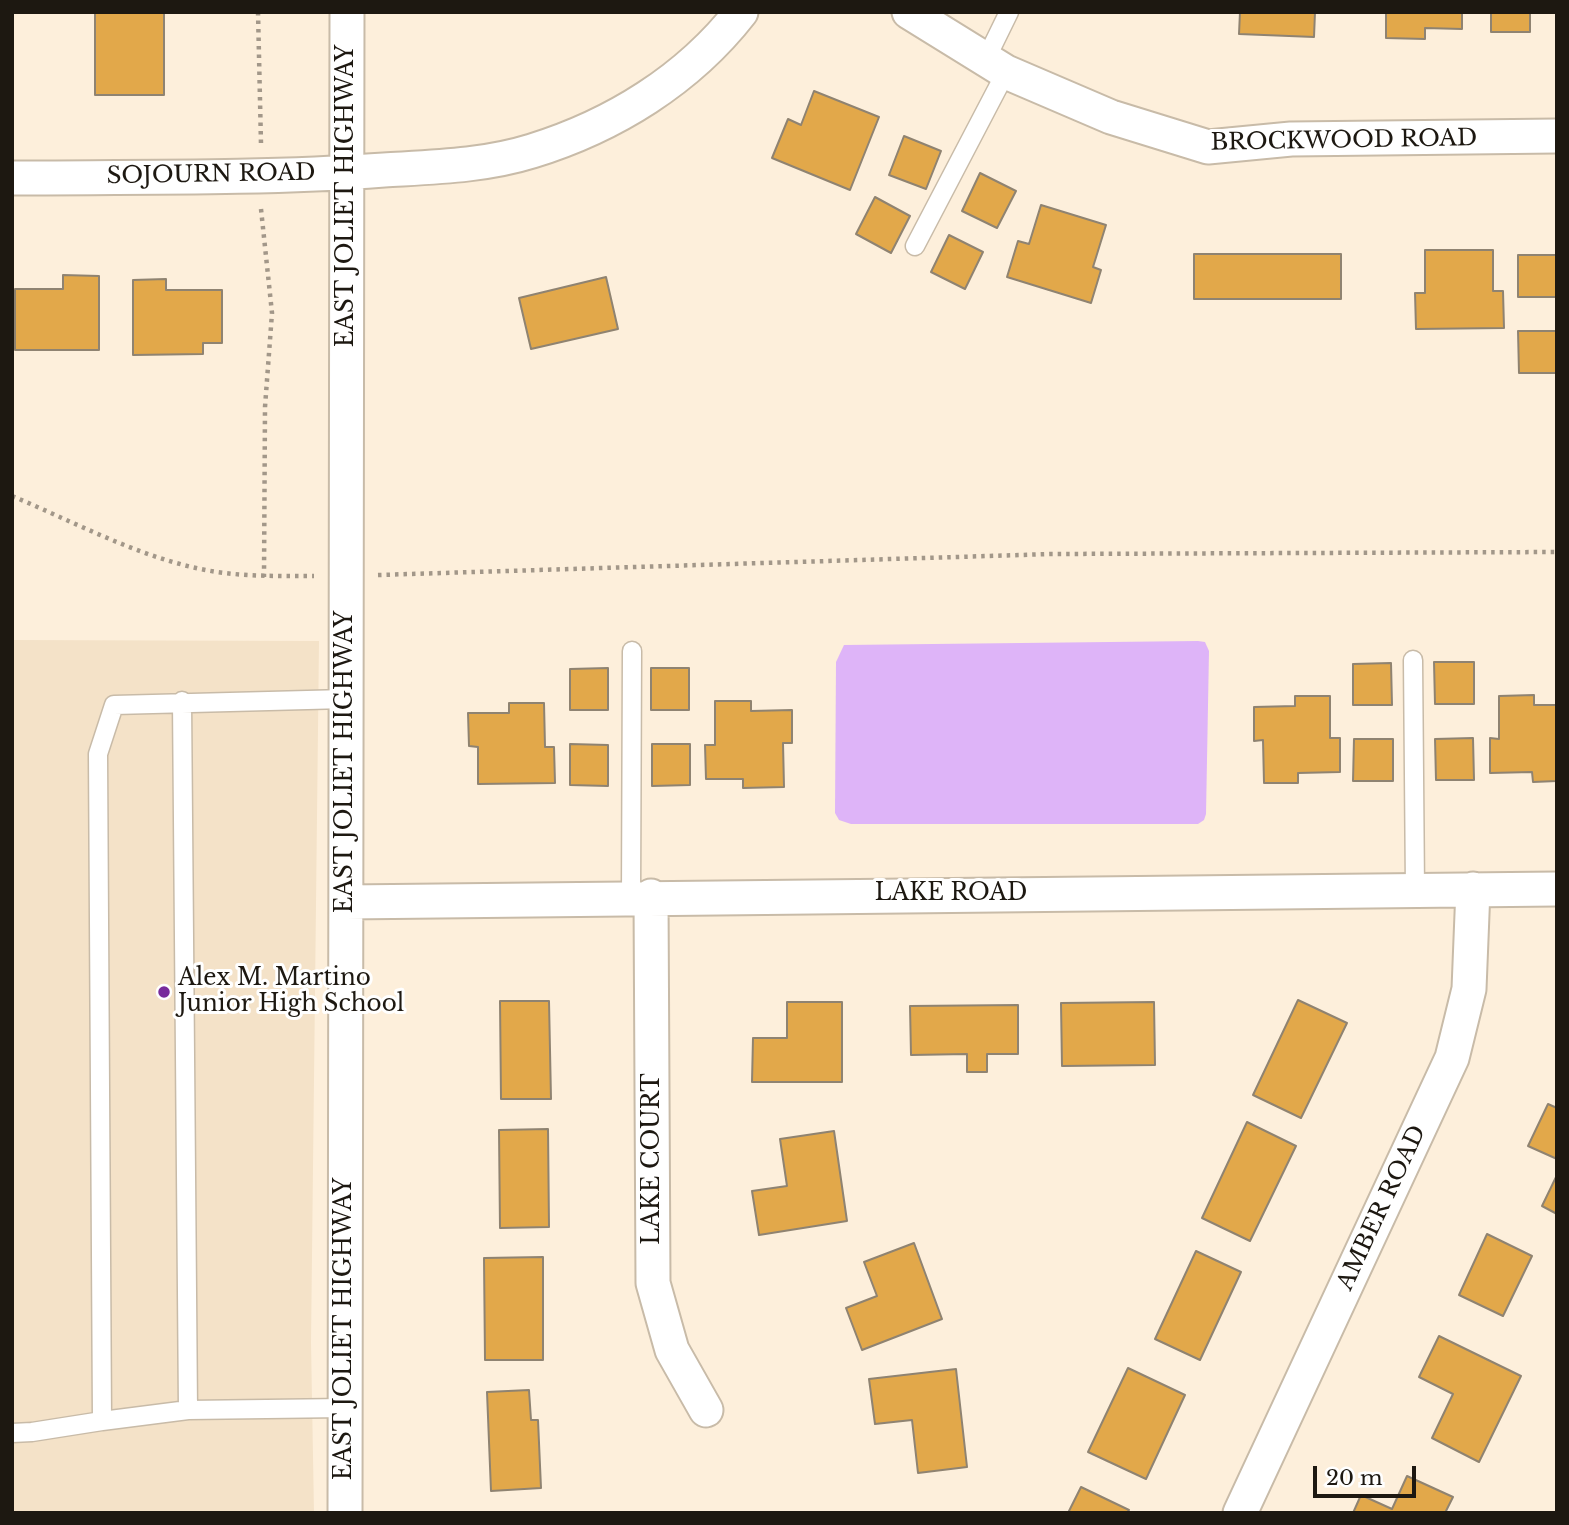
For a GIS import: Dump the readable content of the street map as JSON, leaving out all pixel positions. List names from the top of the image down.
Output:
{
  "streets": {
    "street": [
      "BROCKWOOD ROAD",
      "SOJOURN ROAD",
      "EAST JOLIET HIGHWAY",
      "LAKE ROAD",
      "LAKE COURT",
      "AMBER ROAD"
    ]
  },
  "crossings": [
    ["SOJOURN ROAD", "EAST JOLIET HIGHWAY"],
    ["EAST JOLIET HIGHWAY", "LAKE ROAD"],
    ["LAKE ROAD", "LAKE COURT"],
    ["LAKE ROAD", "AMBER ROAD"]
  ],
  "places": ["Alex M. Martino Junior High School"],
  "scale_bar": "20 m"
}
